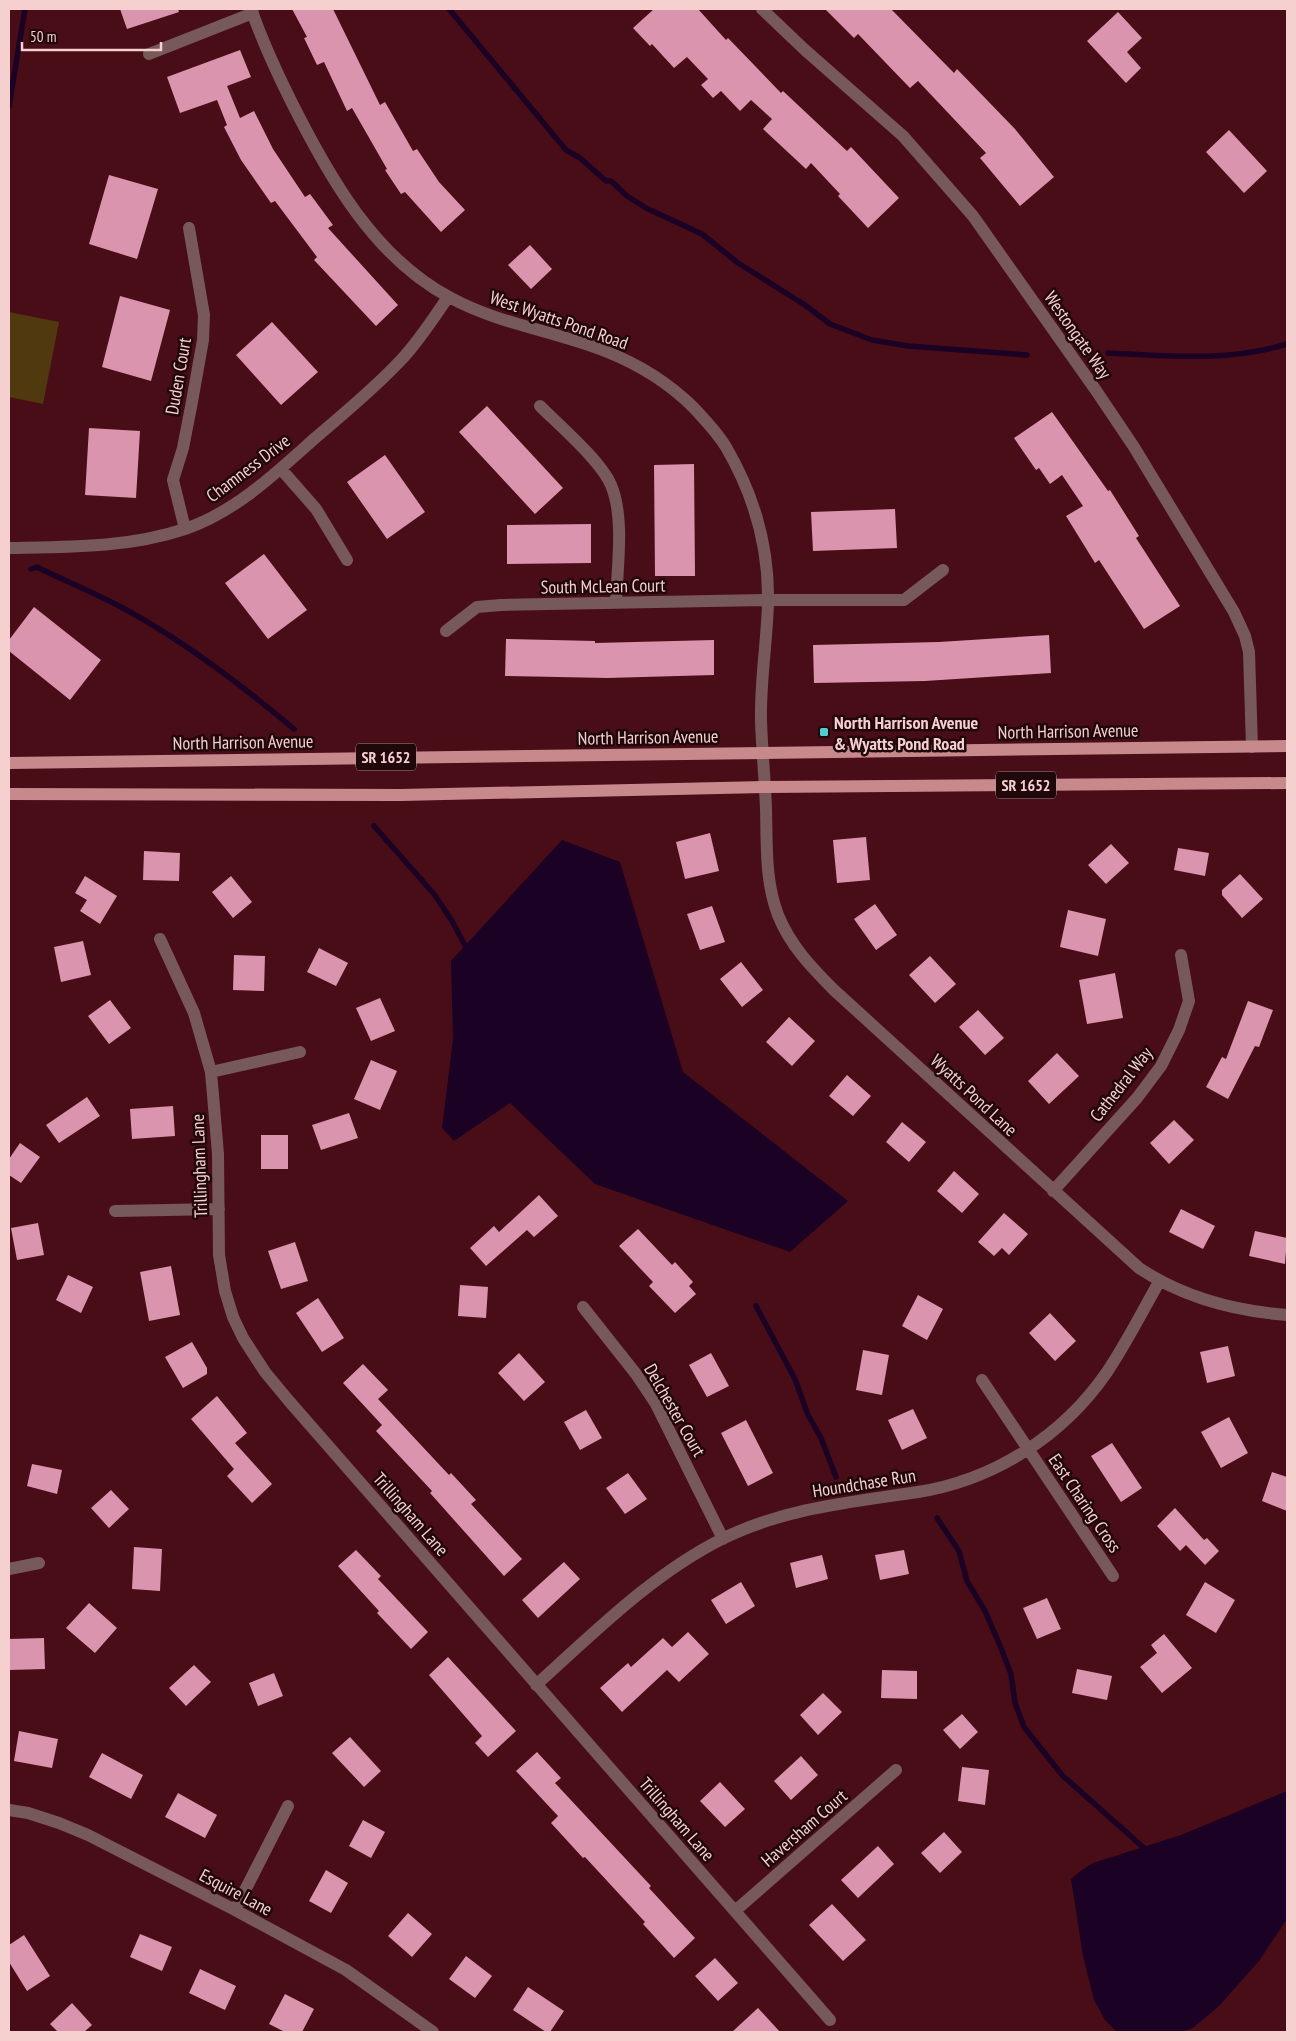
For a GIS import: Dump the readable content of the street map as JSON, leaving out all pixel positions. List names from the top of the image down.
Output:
{
  "streets": {
    "main road": ["North Harrison Avenue", "SR 1652"],
    "street": [
      "West Wyatts Pond Road",
      "Westongate Way",
      "Duden Court",
      "Chamness Drive",
      "South McLean Court",
      "Cathedral Way",
      "Wyatts Pond Lane",
      "Trillingham Lane",
      "Delchester Court",
      "Houndchase Run",
      "East Charing Cross",
      "Haversham Court",
      "Esquire Lane"
    ]
  },
  "crossings": [
    ["West Wyatts Pond Road", "Chamness Drive"],
    ["West Wyatts Pond Road", "South McLean Court"],
    ["West Wyatts Pond Road", "North Harrison Avenue"],
    ["West Wyatts Pond Road", "SR 1652"],
    ["West Wyatts Pond Road", "Wyatts Pond Lane"],
    ["Westongate Way", "North Harrison Avenue"],
    ["Duden Court", "Chamness Drive"],
    ["SR 1652", "Wyatts Pond Lane"],
    ["Cathedral Way", "Wyatts Pond Lane"],
    ["Wyatts Pond Lane", "Houndchase Run"],
    ["Trillingham Lane", "Houndchase Run"],
    ["Trillingham Lane", "Haversham Court"],
    ["Delchester Court", "Houndchase Run"],
    ["Houndchase Run", "East Charing Cross"]
  ],
  "places": {
    "transit": ["North Harrison Avenue & Wyatts Pond Road"]
  },
  "scale_bar": "50 m"
}
